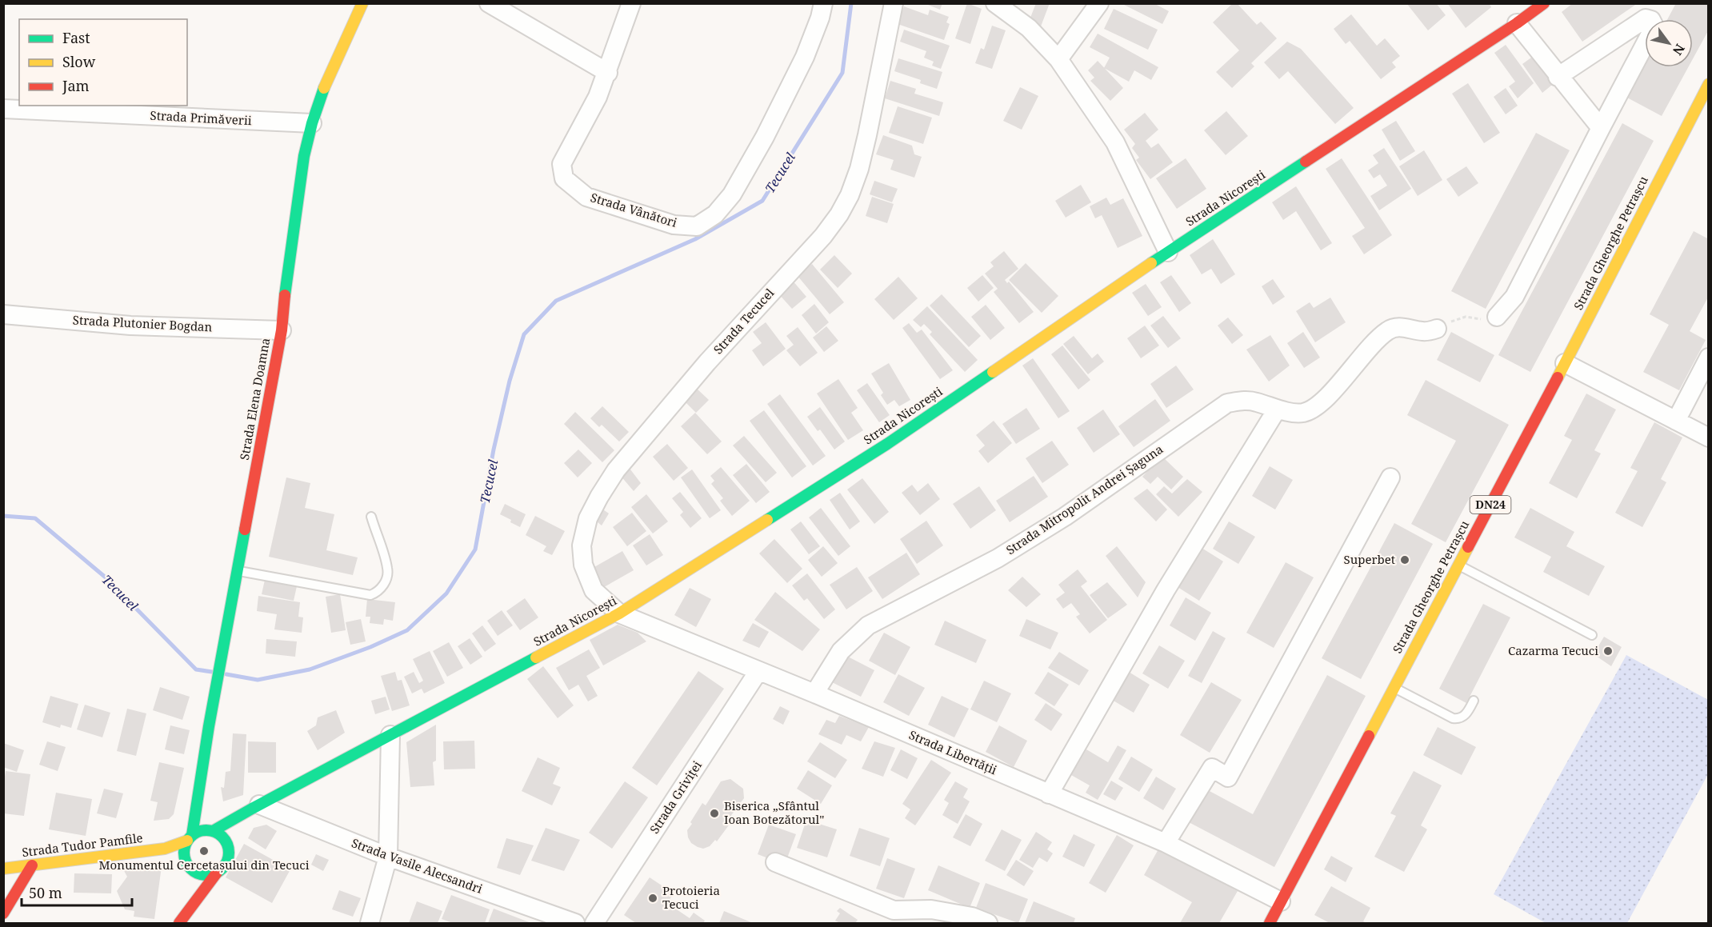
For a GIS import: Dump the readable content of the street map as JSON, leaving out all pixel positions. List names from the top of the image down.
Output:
{
  "streets": {
    "main road": [
      "Strada Nicorești",
      "Strada Gheorghe Petrașcu",
      "Strada Elena Doamna",
      "DN24",
      "Strada Tudor Pamfile"
    ],
    "street": [
      "Strada Primăverii",
      "Strada Vânători",
      "Strada Tecucel",
      "Strada Plutonier Bogdan",
      "Strada Mitropolit Andrei Șaguna",
      "Strada Libertății",
      "Strada Griviței",
      "Strada Vasile Alecsandri"
    ]
  },
  "crossings": [
    ["Strada Primăverii", "Strada Elena Doamna"],
    ["Strada Nicorești", "Strada Tecucel"],
    ["Strada Nicorești", "Strada Elena Doamna"],
    ["Strada Nicorești", "Strada Libertății"],
    ["Strada Nicorești", "Strada Tudor Pamfile"],
    ["Strada Nicorești", "Strada Vasile Alecsandri"],
    ["Strada Gheorghe Petrașcu", "Strada Libertății"],
    ["Strada Tecucel", "Strada Libertății"],
    ["Strada Plutonier Bogdan", "Strada Elena Doamna"],
    ["Strada Elena Doamna", "Strada Tudor Pamfile"],
    ["Strada Mitropolit Andrei Șaguna", "Strada Libertății"],
    ["Strada Libertății", "Strada Griviței"]
  ],
  "water": ["Tecucel"],
  "places": [
    "Superbet",
    "Cazarma Tecuci",
    "Biserica „Sfântul Ioan Botezătorul\"",
    "Monumentul Cercetașului din Tecuci",
    "Protoieria Tecuci"
  ],
  "legend": ["Fast", "Slow", "Jam"],
  "scale_bar": "50 m",
  "north": "bottom right"
}
